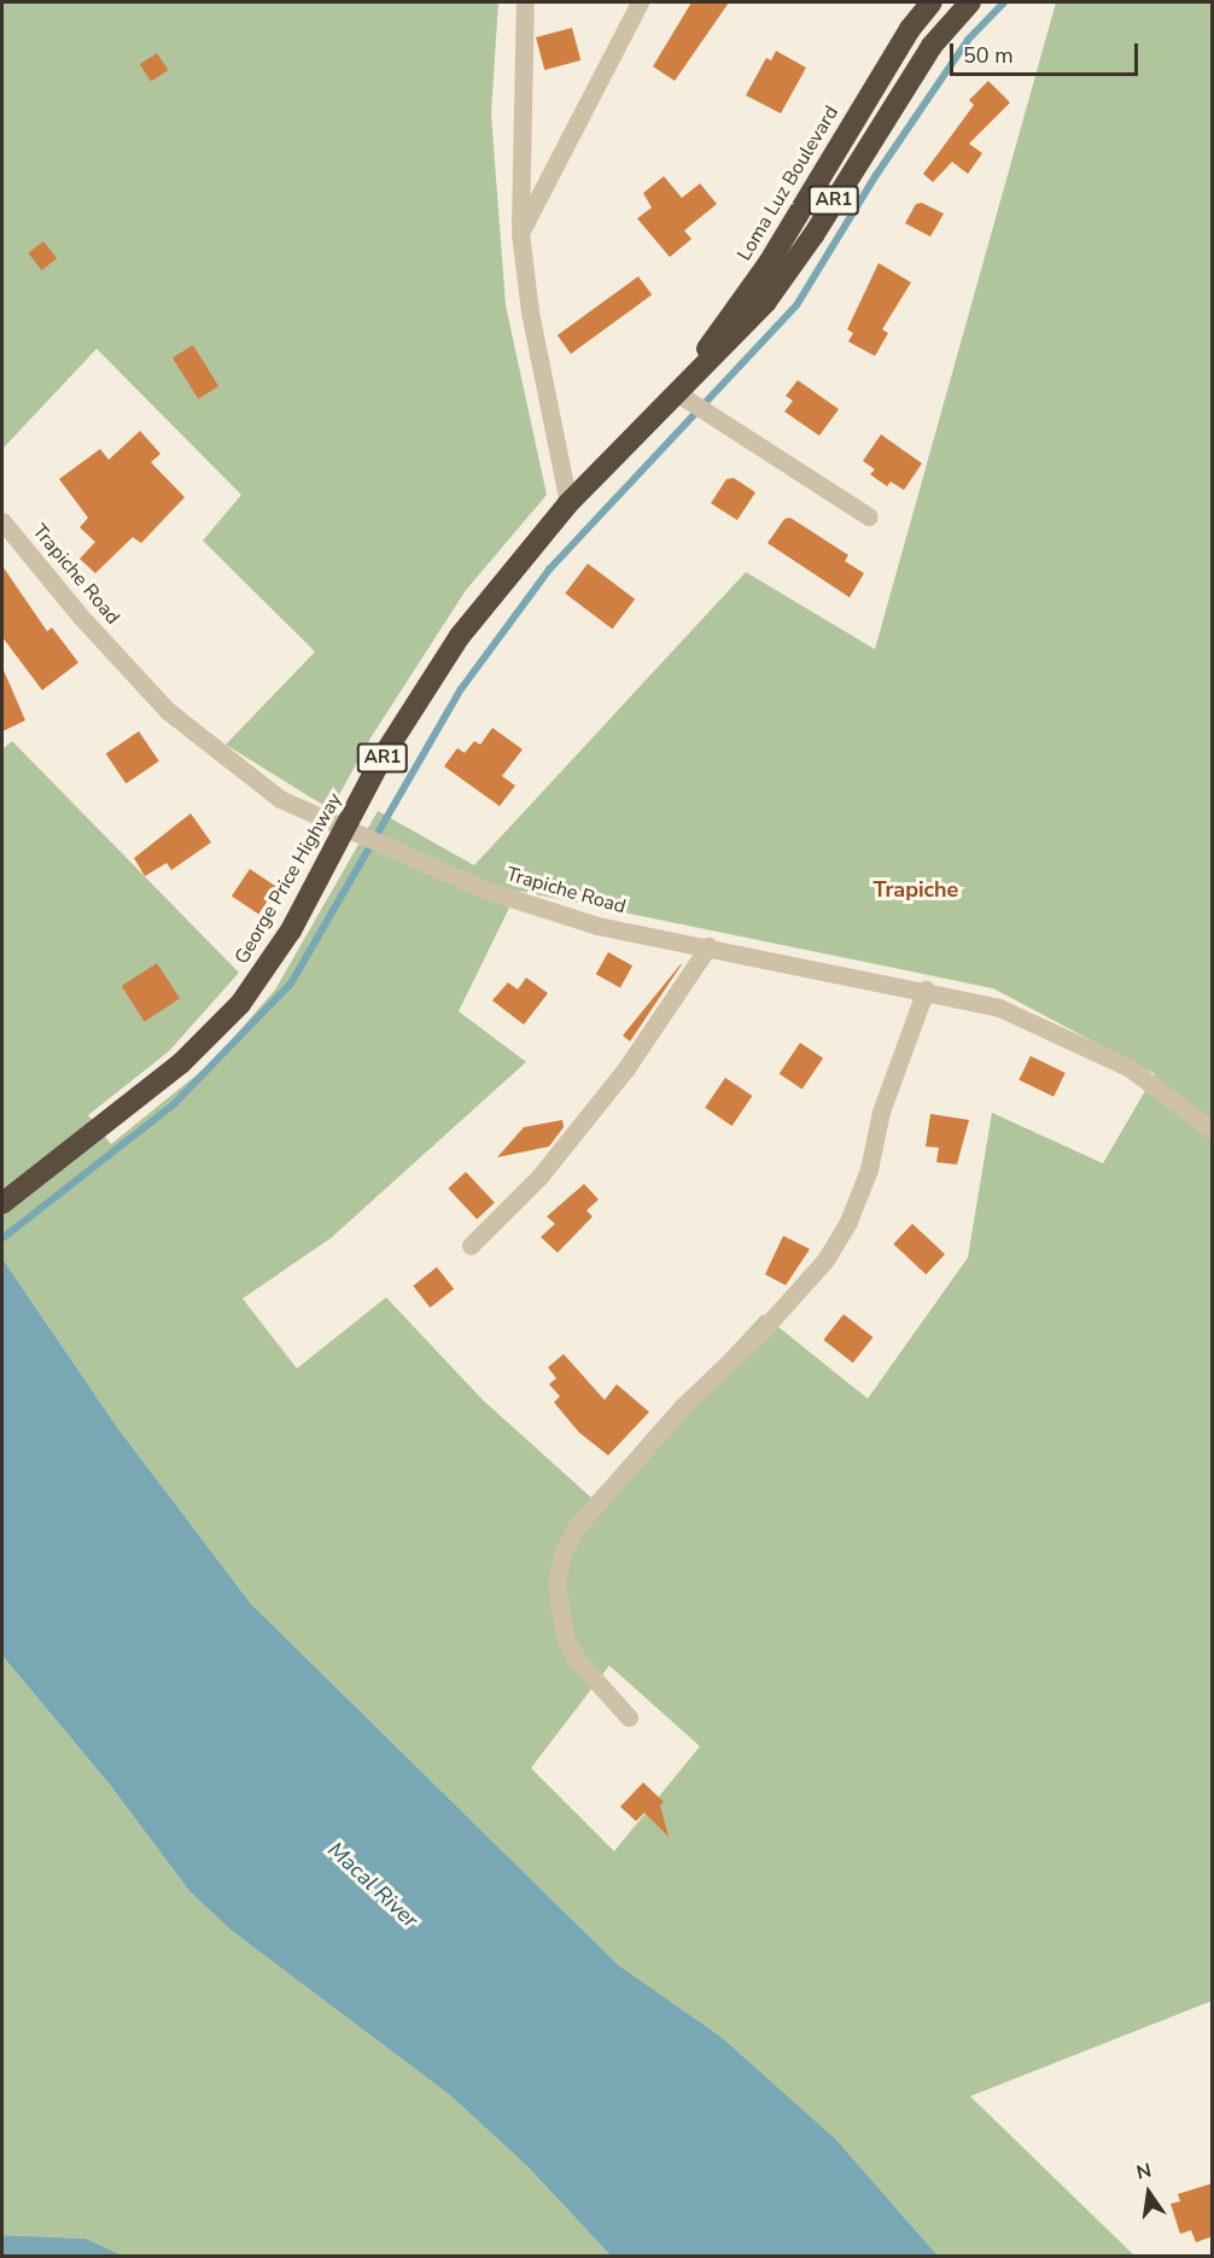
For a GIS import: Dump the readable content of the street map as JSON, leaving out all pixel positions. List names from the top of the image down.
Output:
{
  "streets": {
    "highway": ["Loma Luz Boulevard", "AR1", "George Price Highway"],
    "street": ["Trapiche Road"]
  },
  "crossings": [
    ["Loma Luz Boulevard", "AR1"],
    ["Loma Luz Boulevard", "George Price Highway"],
    ["AR1", "George Price Highway"],
    ["Trapiche Road", "George Price Highway"]
  ],
  "districts": ["Trapiche"],
  "water": ["Macal River"],
  "scale_bar": "50 m",
  "north": "top"
}
